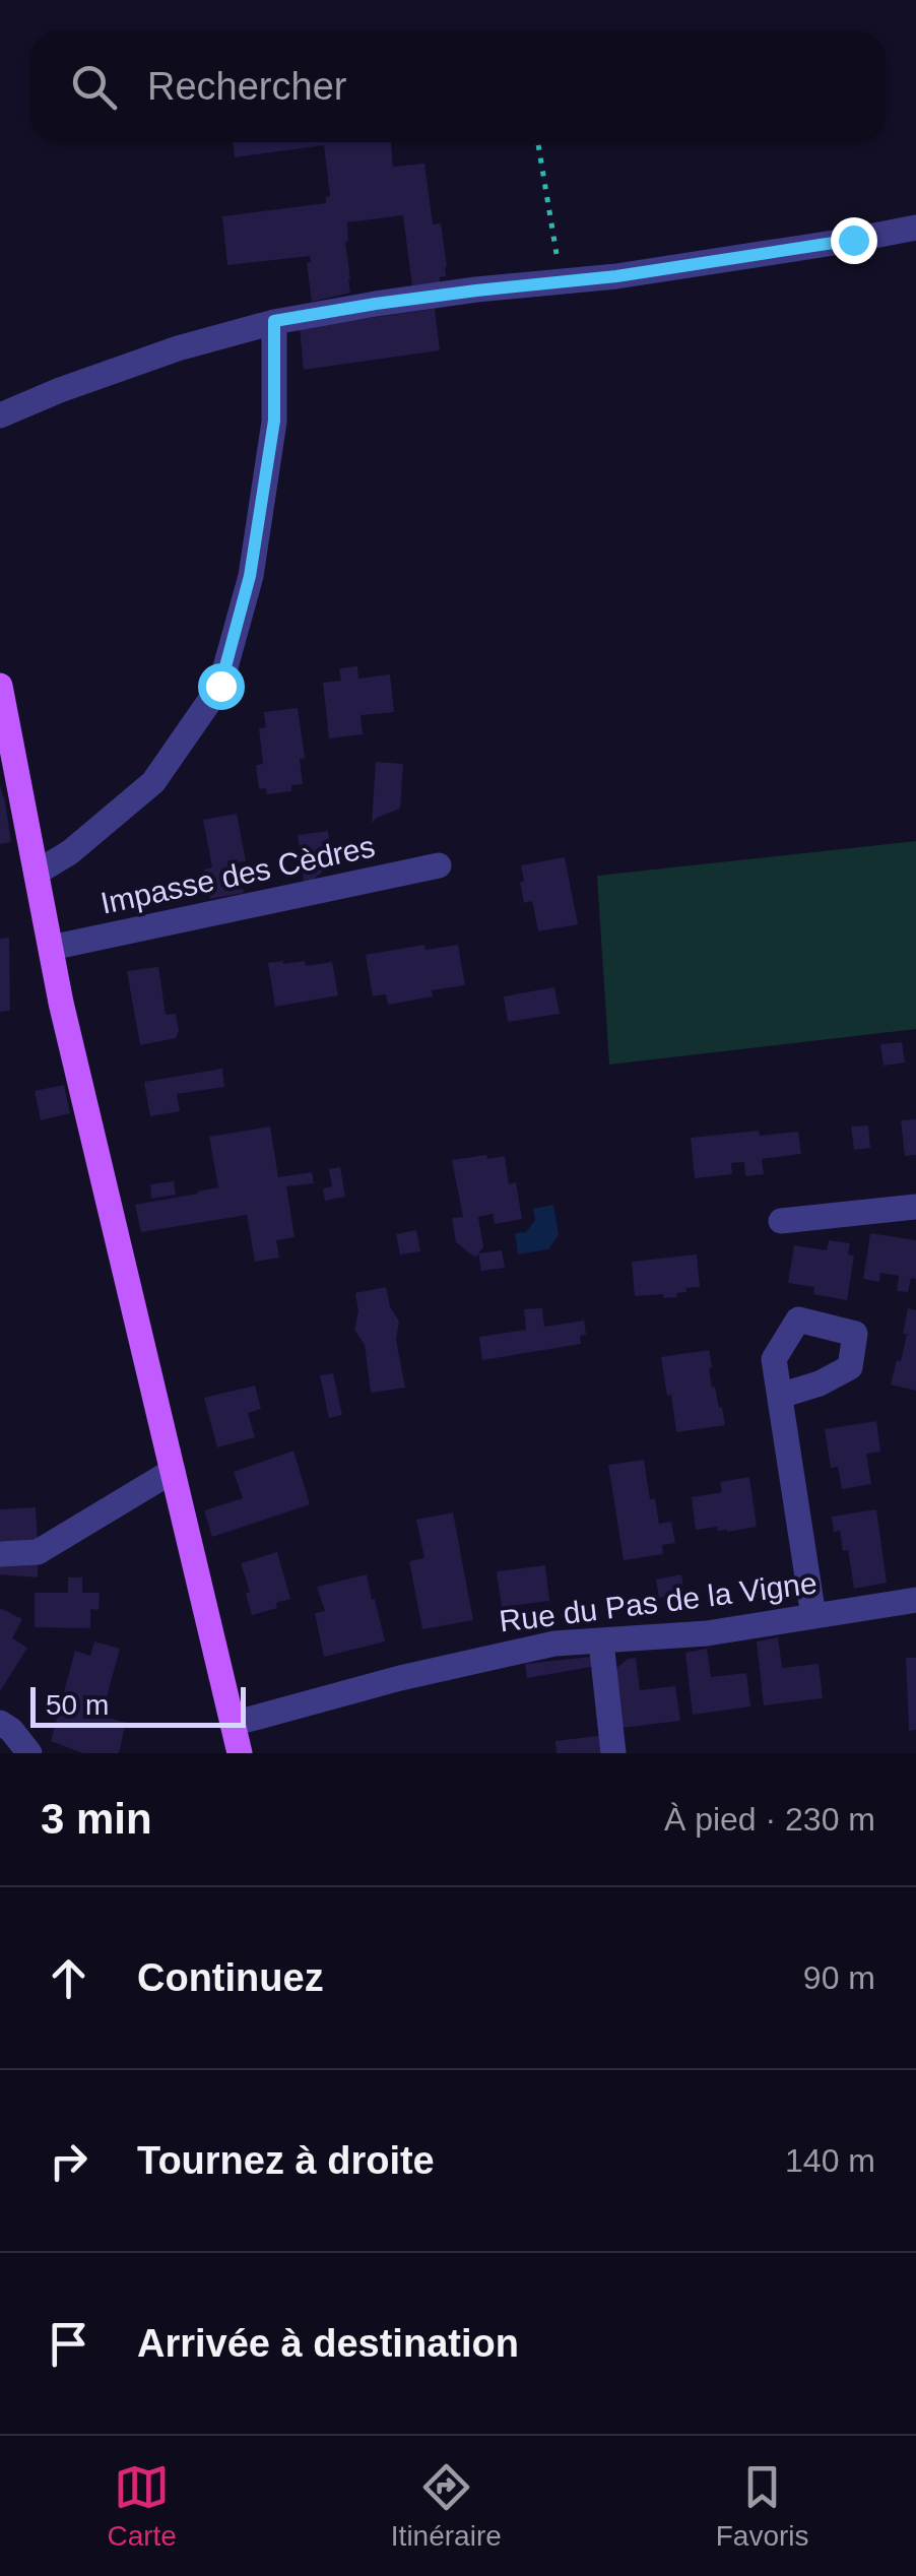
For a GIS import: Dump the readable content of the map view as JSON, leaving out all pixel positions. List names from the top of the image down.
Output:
{
  "streets": {
    "street": ["Impasse des Cèdres", "Rue du Pas de la Vigne"]
  },
  "scale_bar": "50 m",
  "page": {
    "search": "Rechercher",
    "scale": "50 m",
    "heading": ["3 min", "À pied · 230 m"],
    "list": [
      ["Continuez", "90 m"],
      ["Tournez à droite", "140 m"],
      "Arrivée à destination"
    ],
    "nav": ["Carte", "Itinéraire", "Favoris"]
  }
}
